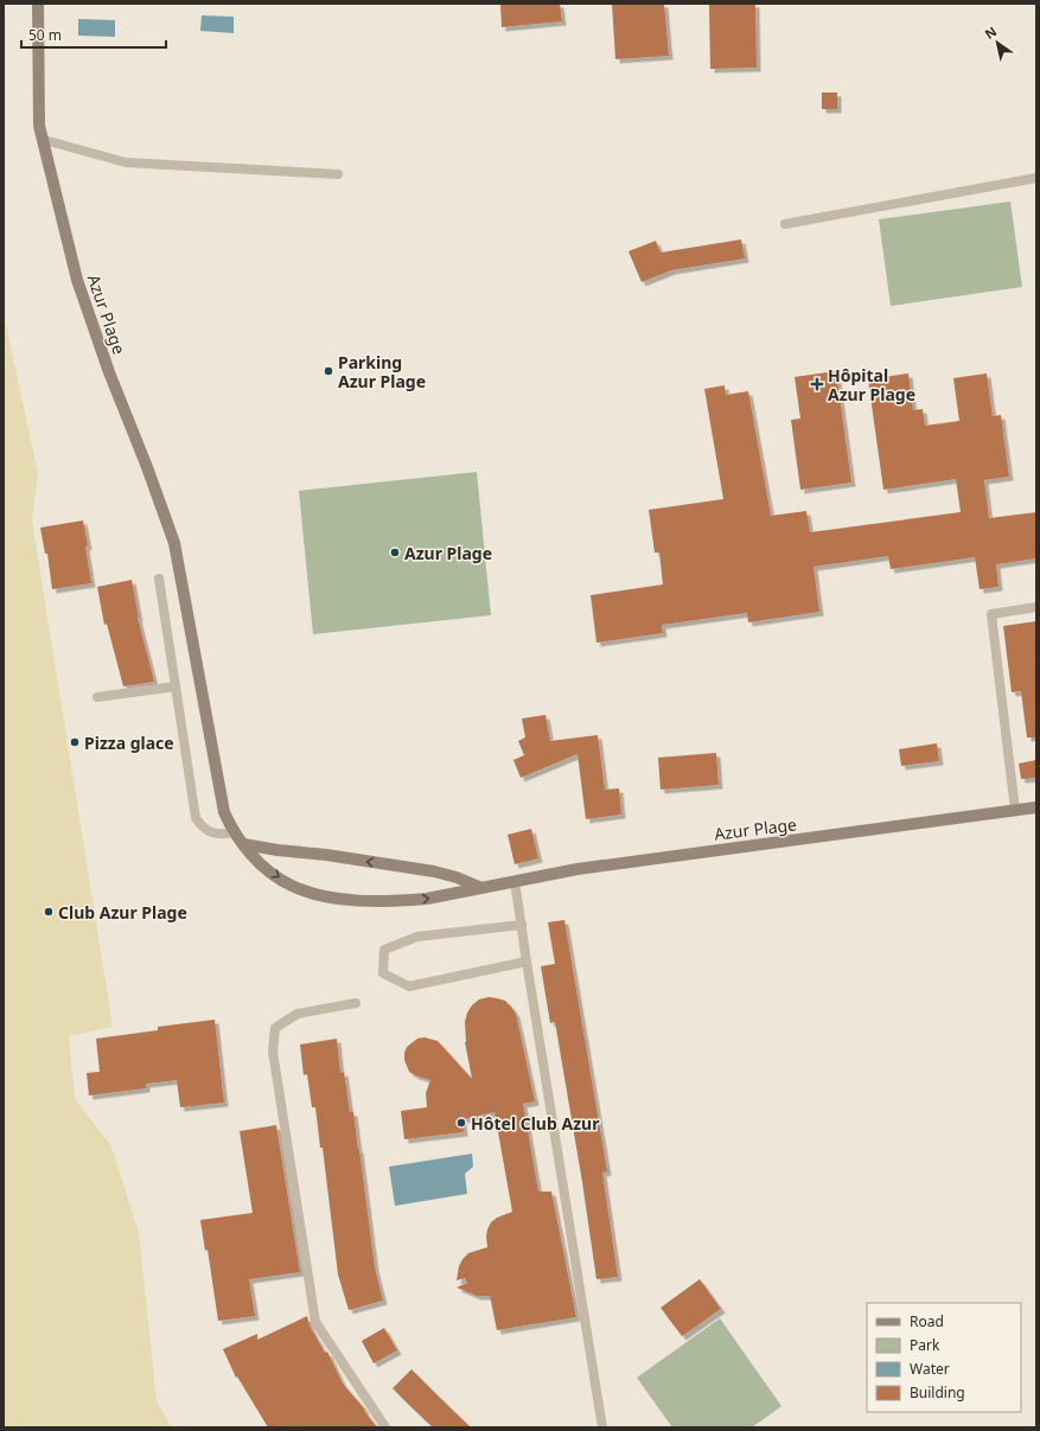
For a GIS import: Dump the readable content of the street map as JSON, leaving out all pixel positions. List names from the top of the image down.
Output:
{
  "streets": {
    "street": ["Azur Plage"]
  },
  "places": {
    "other": [
      "Parking Azur Plage",
      "Azur Plage",
      "Pizza glace",
      "Club Azur Plage",
      "Hôtel Club Azur"
    ],
    "health": ["Hôpital Azur Plage"]
  },
  "legend": [
    "Road",
    "Park",
    "Water",
    "Building"
  ],
  "scale_bar": "50 m",
  "north": "top left"
}
